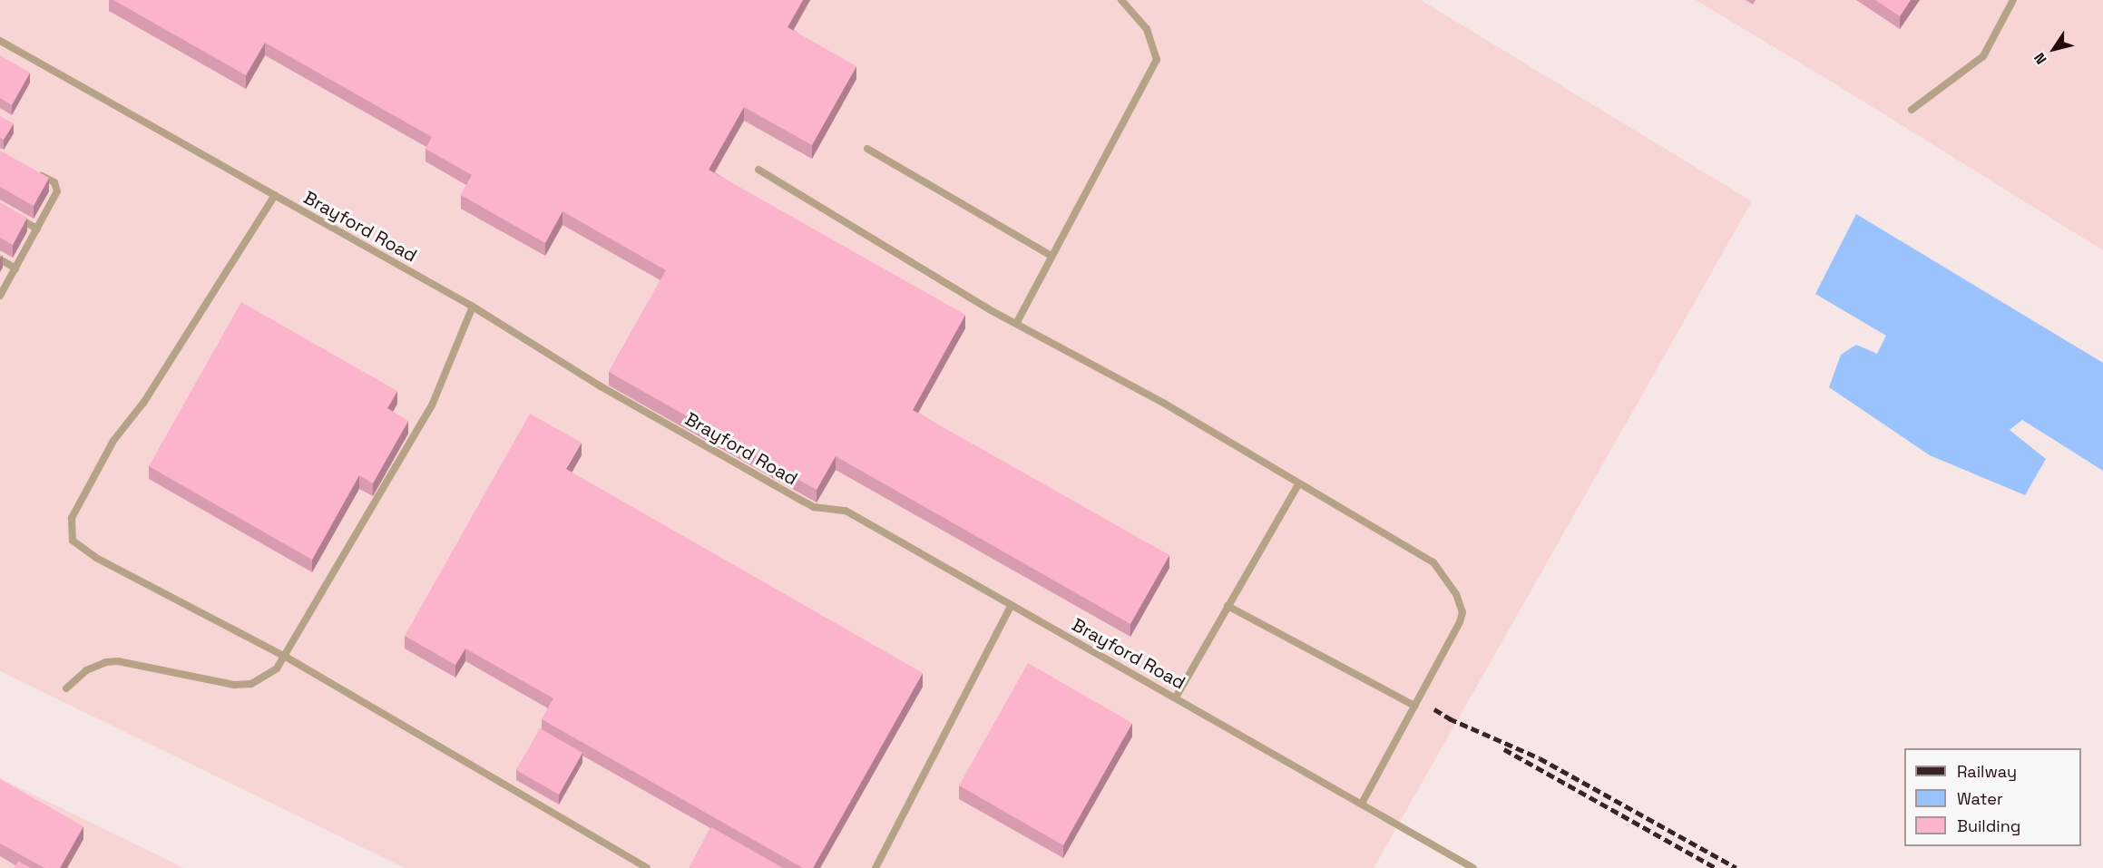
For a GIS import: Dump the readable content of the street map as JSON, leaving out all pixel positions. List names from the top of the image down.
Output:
{
  "streets": {
    "lane": ["Brayford Road"]
  },
  "legend": ["Railway", "Water", "Building"],
  "north": "bottom left"
}
